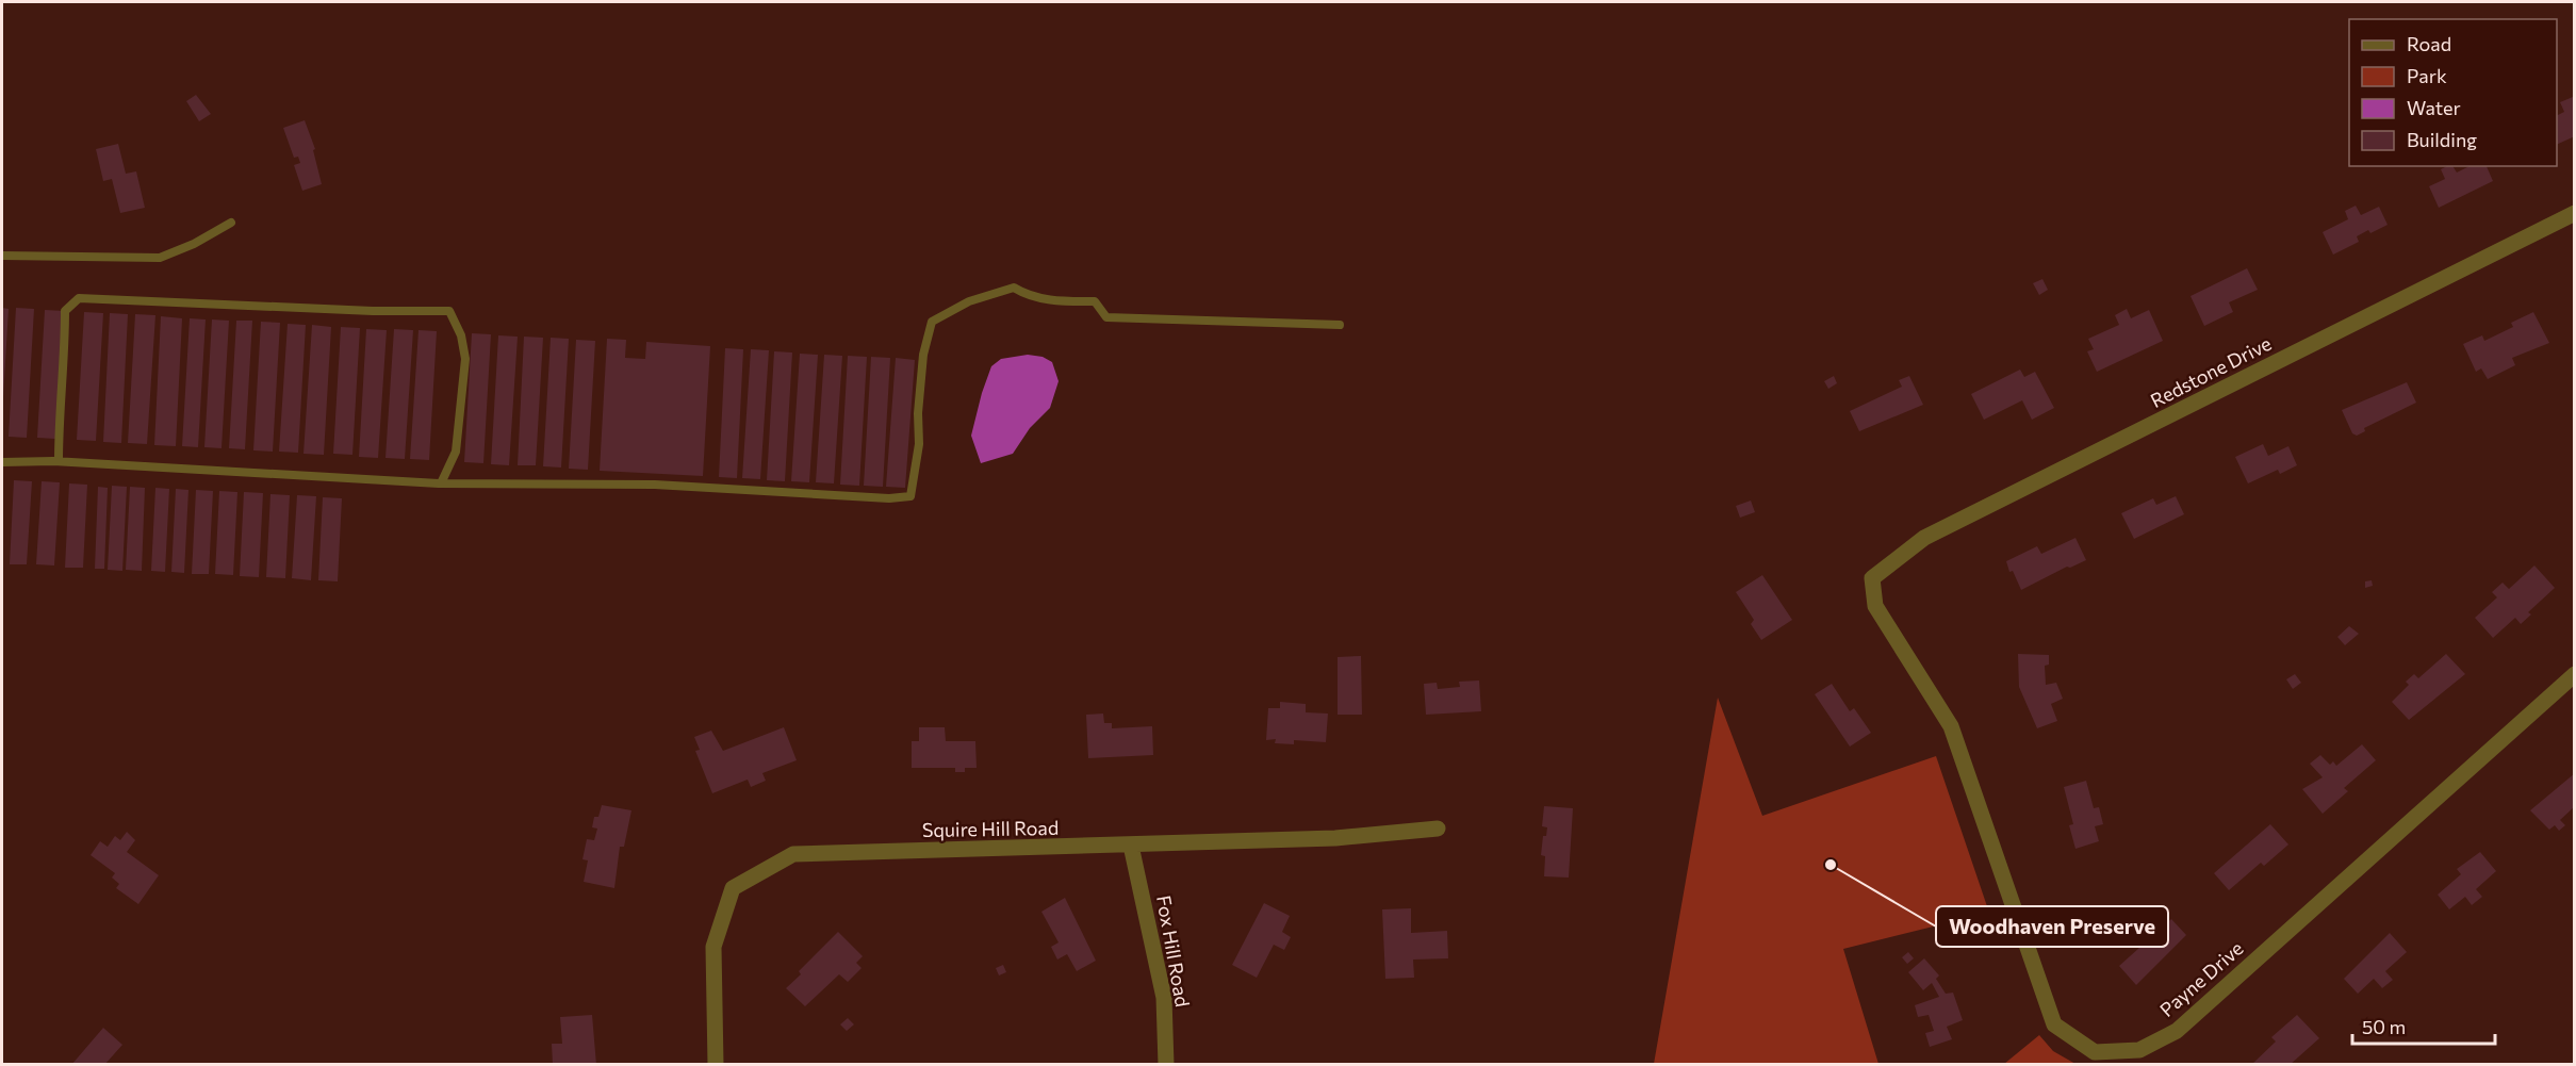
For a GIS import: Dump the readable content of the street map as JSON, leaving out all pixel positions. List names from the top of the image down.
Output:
{
  "streets": {
    "street": [
      "Redstone Drive",
      "Squire Hill Road",
      "Fox Hill Road",
      "Payne Drive"
    ]
  },
  "crossings": [
    ["Redstone Drive", "Payne Drive"],
    ["Squire Hill Road", "Fox Hill Road"]
  ],
  "places": ["Woodhaven Preserve"],
  "legend": [
    "Road",
    "Park",
    "Water",
    "Building"
  ],
  "scale_bar": "50 m"
}
